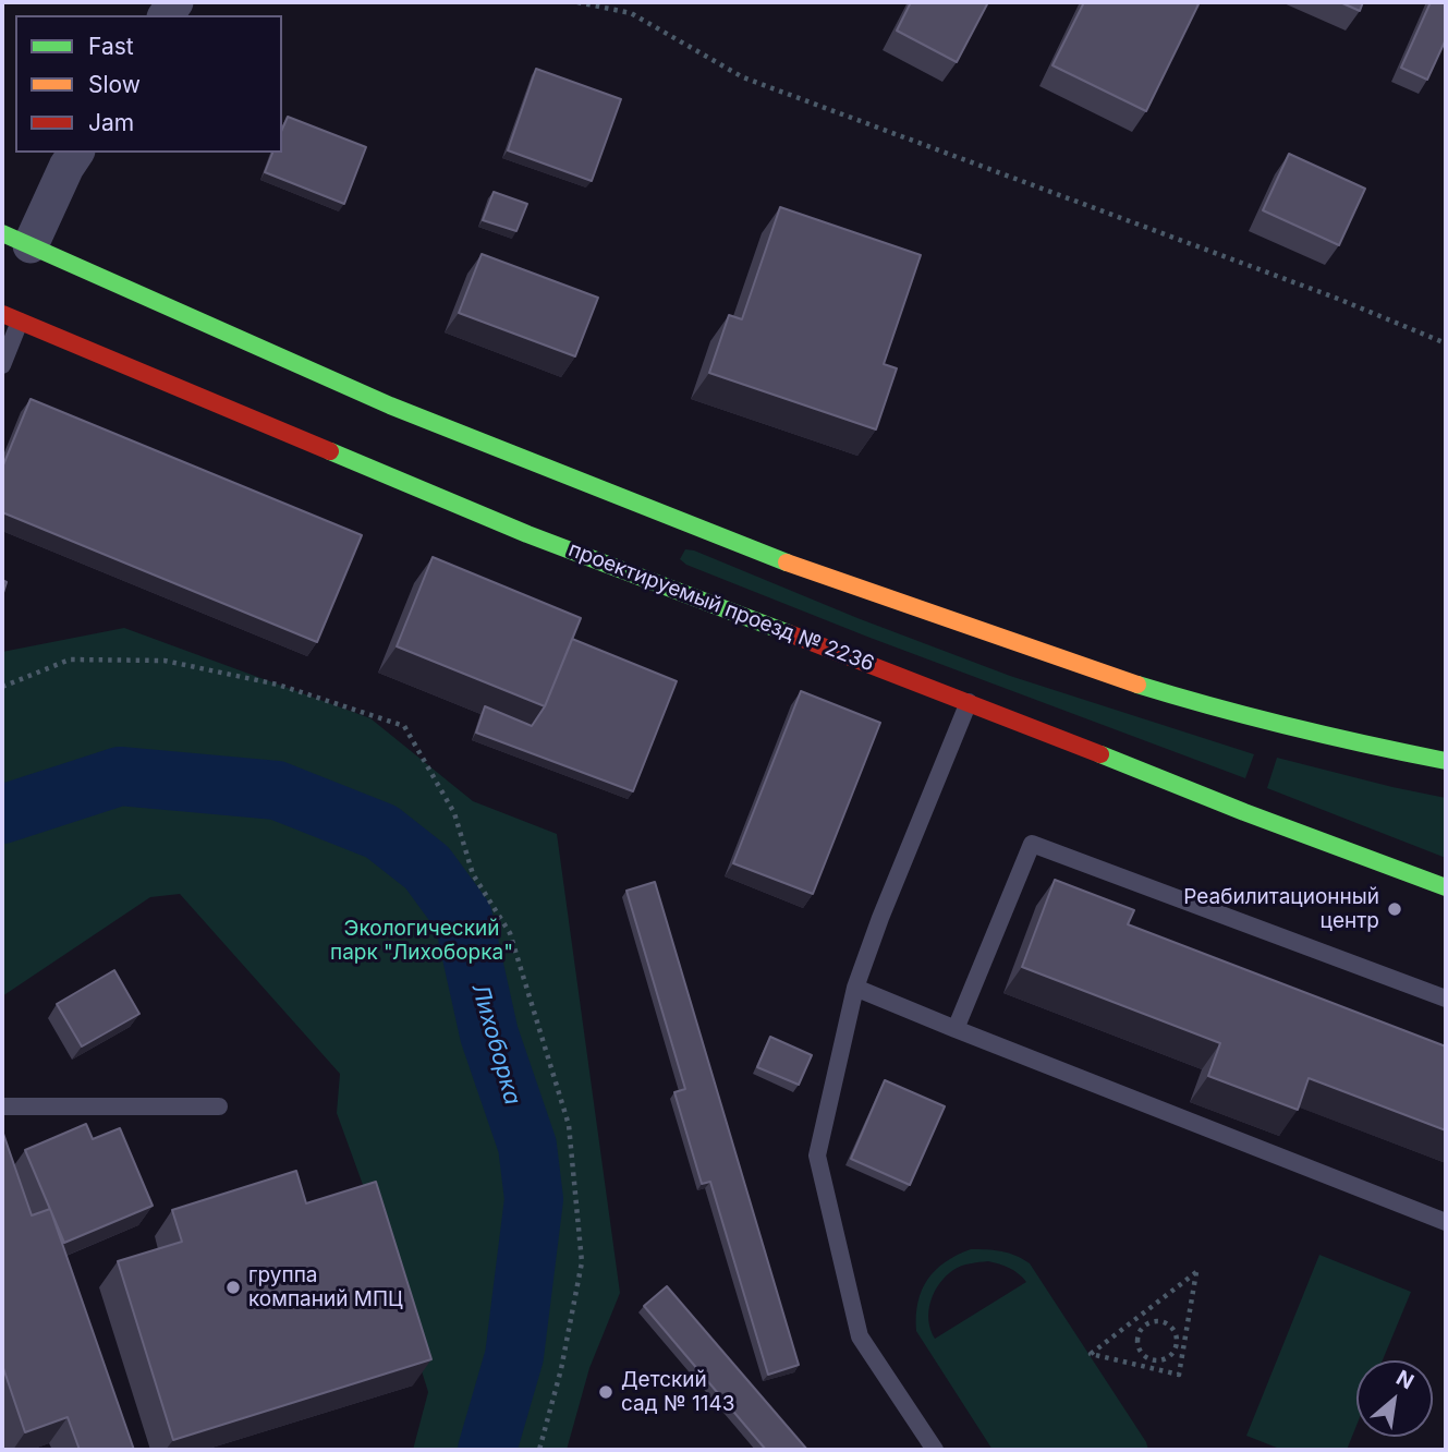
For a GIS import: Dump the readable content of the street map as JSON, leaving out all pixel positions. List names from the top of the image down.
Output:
{
  "streets": {
    "main road": ["проектируемый проезд № 2236"]
  },
  "water": ["Лихоборка"],
  "parks": ["Экологический парк \"Лихоборка\""],
  "places": ["Реабилитационный центр", "группа компаний МПЦ", "Детский сад № 1143"],
  "legend": ["Fast", "Slow", "Jam"],
  "north": "top right"
}
